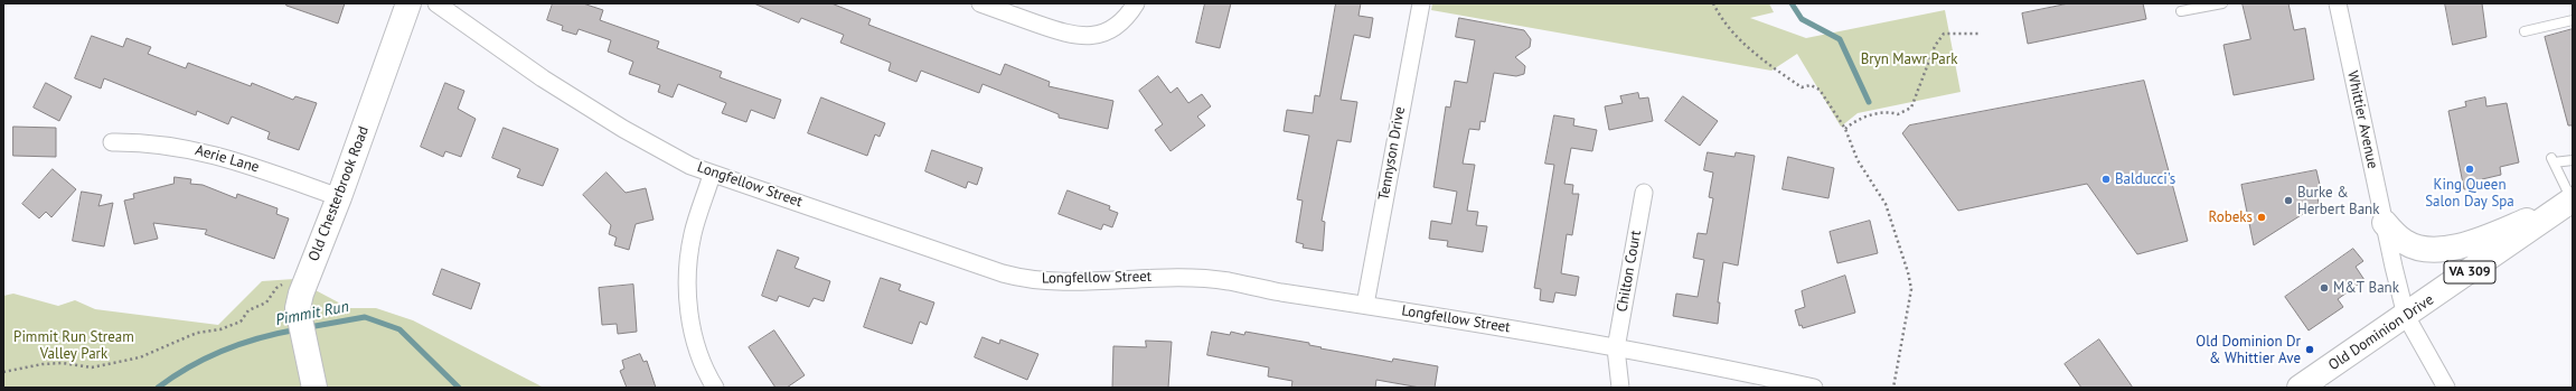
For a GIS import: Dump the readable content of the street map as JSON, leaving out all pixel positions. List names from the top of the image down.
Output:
{
  "streets": {
    "main road": ["Old Chesterbrook Road", "VA 309", "Old Dominion Drive"],
    "street": [
      "Whittier Avenue",
      "Tennyson Drive",
      "Aerie Lane",
      "Longfellow Street",
      "Chilton Court"
    ]
  },
  "crossings": [
    ["Whittier Avenue", "Old Dominion Drive"],
    ["Tennyson Drive", "Longfellow Street"],
    ["Aerie Lane", "Old Chesterbrook Road"],
    ["Longfellow Street", "Chilton Court"]
  ],
  "water": ["Pimmit Run"],
  "parks": ["Bryn Mawr Park", "Pimmit Run Stream Valley Park"],
  "places": [
    "King Queen Salon Day Spa",
    "Balducci's",
    "Burke & Herbert Bank",
    "Robeks",
    "M&T Bank",
    "Old Dominion Dr & Whittier Ave"
  ]
}
